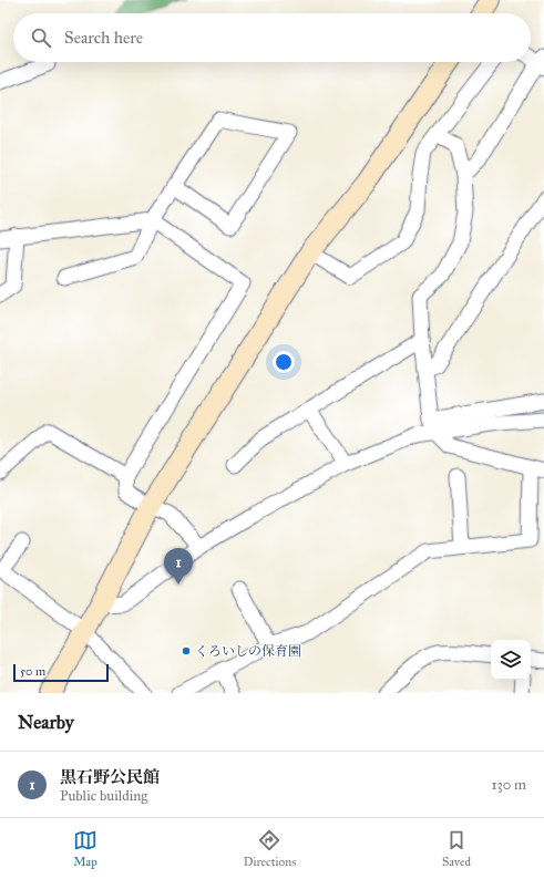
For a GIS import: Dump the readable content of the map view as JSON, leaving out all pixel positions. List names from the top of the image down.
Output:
{
  "places": ["くろいしの保育園"],
  "scale_bar": "50 m",
  "page": {
    "search": "Search here",
    "pins": "1",
    "scale": "50 m",
    "heading": "Nearby",
    "list": [
      {
        "mark": "1",
        "name": "黒石野公民館",
        "note": "Public building",
        "value": "130 m"
      }
    ],
    "nav": ["Map", "Directions", "Saved"]
  }
}
